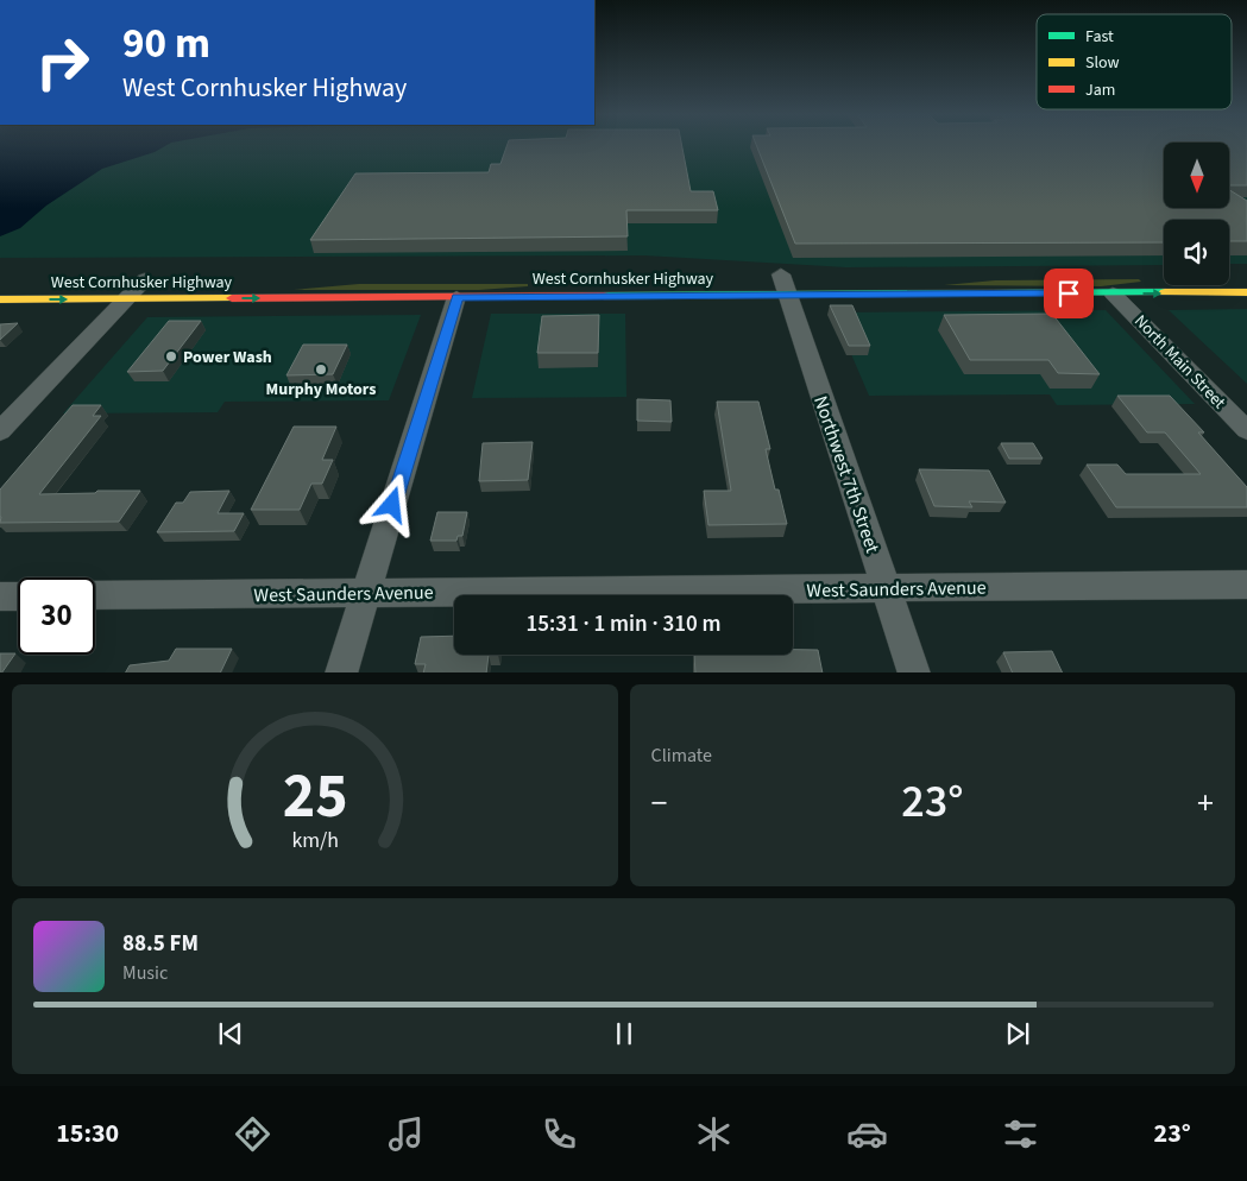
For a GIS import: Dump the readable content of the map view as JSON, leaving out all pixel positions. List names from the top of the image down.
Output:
{
  "streets": {
    "main road": ["West Cornhusker Highway"],
    "street": ["North Main Street", "Northwest 7th Street", "West Saunders Avenue"]
  },
  "crossings": [
    ["West Cornhusker Highway", "North Main Street"],
    ["West Cornhusker Highway", "Northwest 7th Street"],
    ["Northwest 7th Street", "West Saunders Avenue"]
  ],
  "one_way": ["West Cornhusker Highway"],
  "places": ["Power Wash", "Murphy Motors"],
  "legend": ["Fast", "Slow", "Jam"],
  "north": "bottom",
  "page": {
    "turn": ["90 m", "West Cornhusker Highway"],
    "limit": "30",
    "trip": "15:31 · 1 min · 310 m",
    "tile": "Climate",
    "heat": ["−", "23°", "+"],
    "song": ["88.5 FM", "Music"],
    "tabs": ["15:30", "23°"],
    "gauge": ["25", "km/h"]
  }
}
